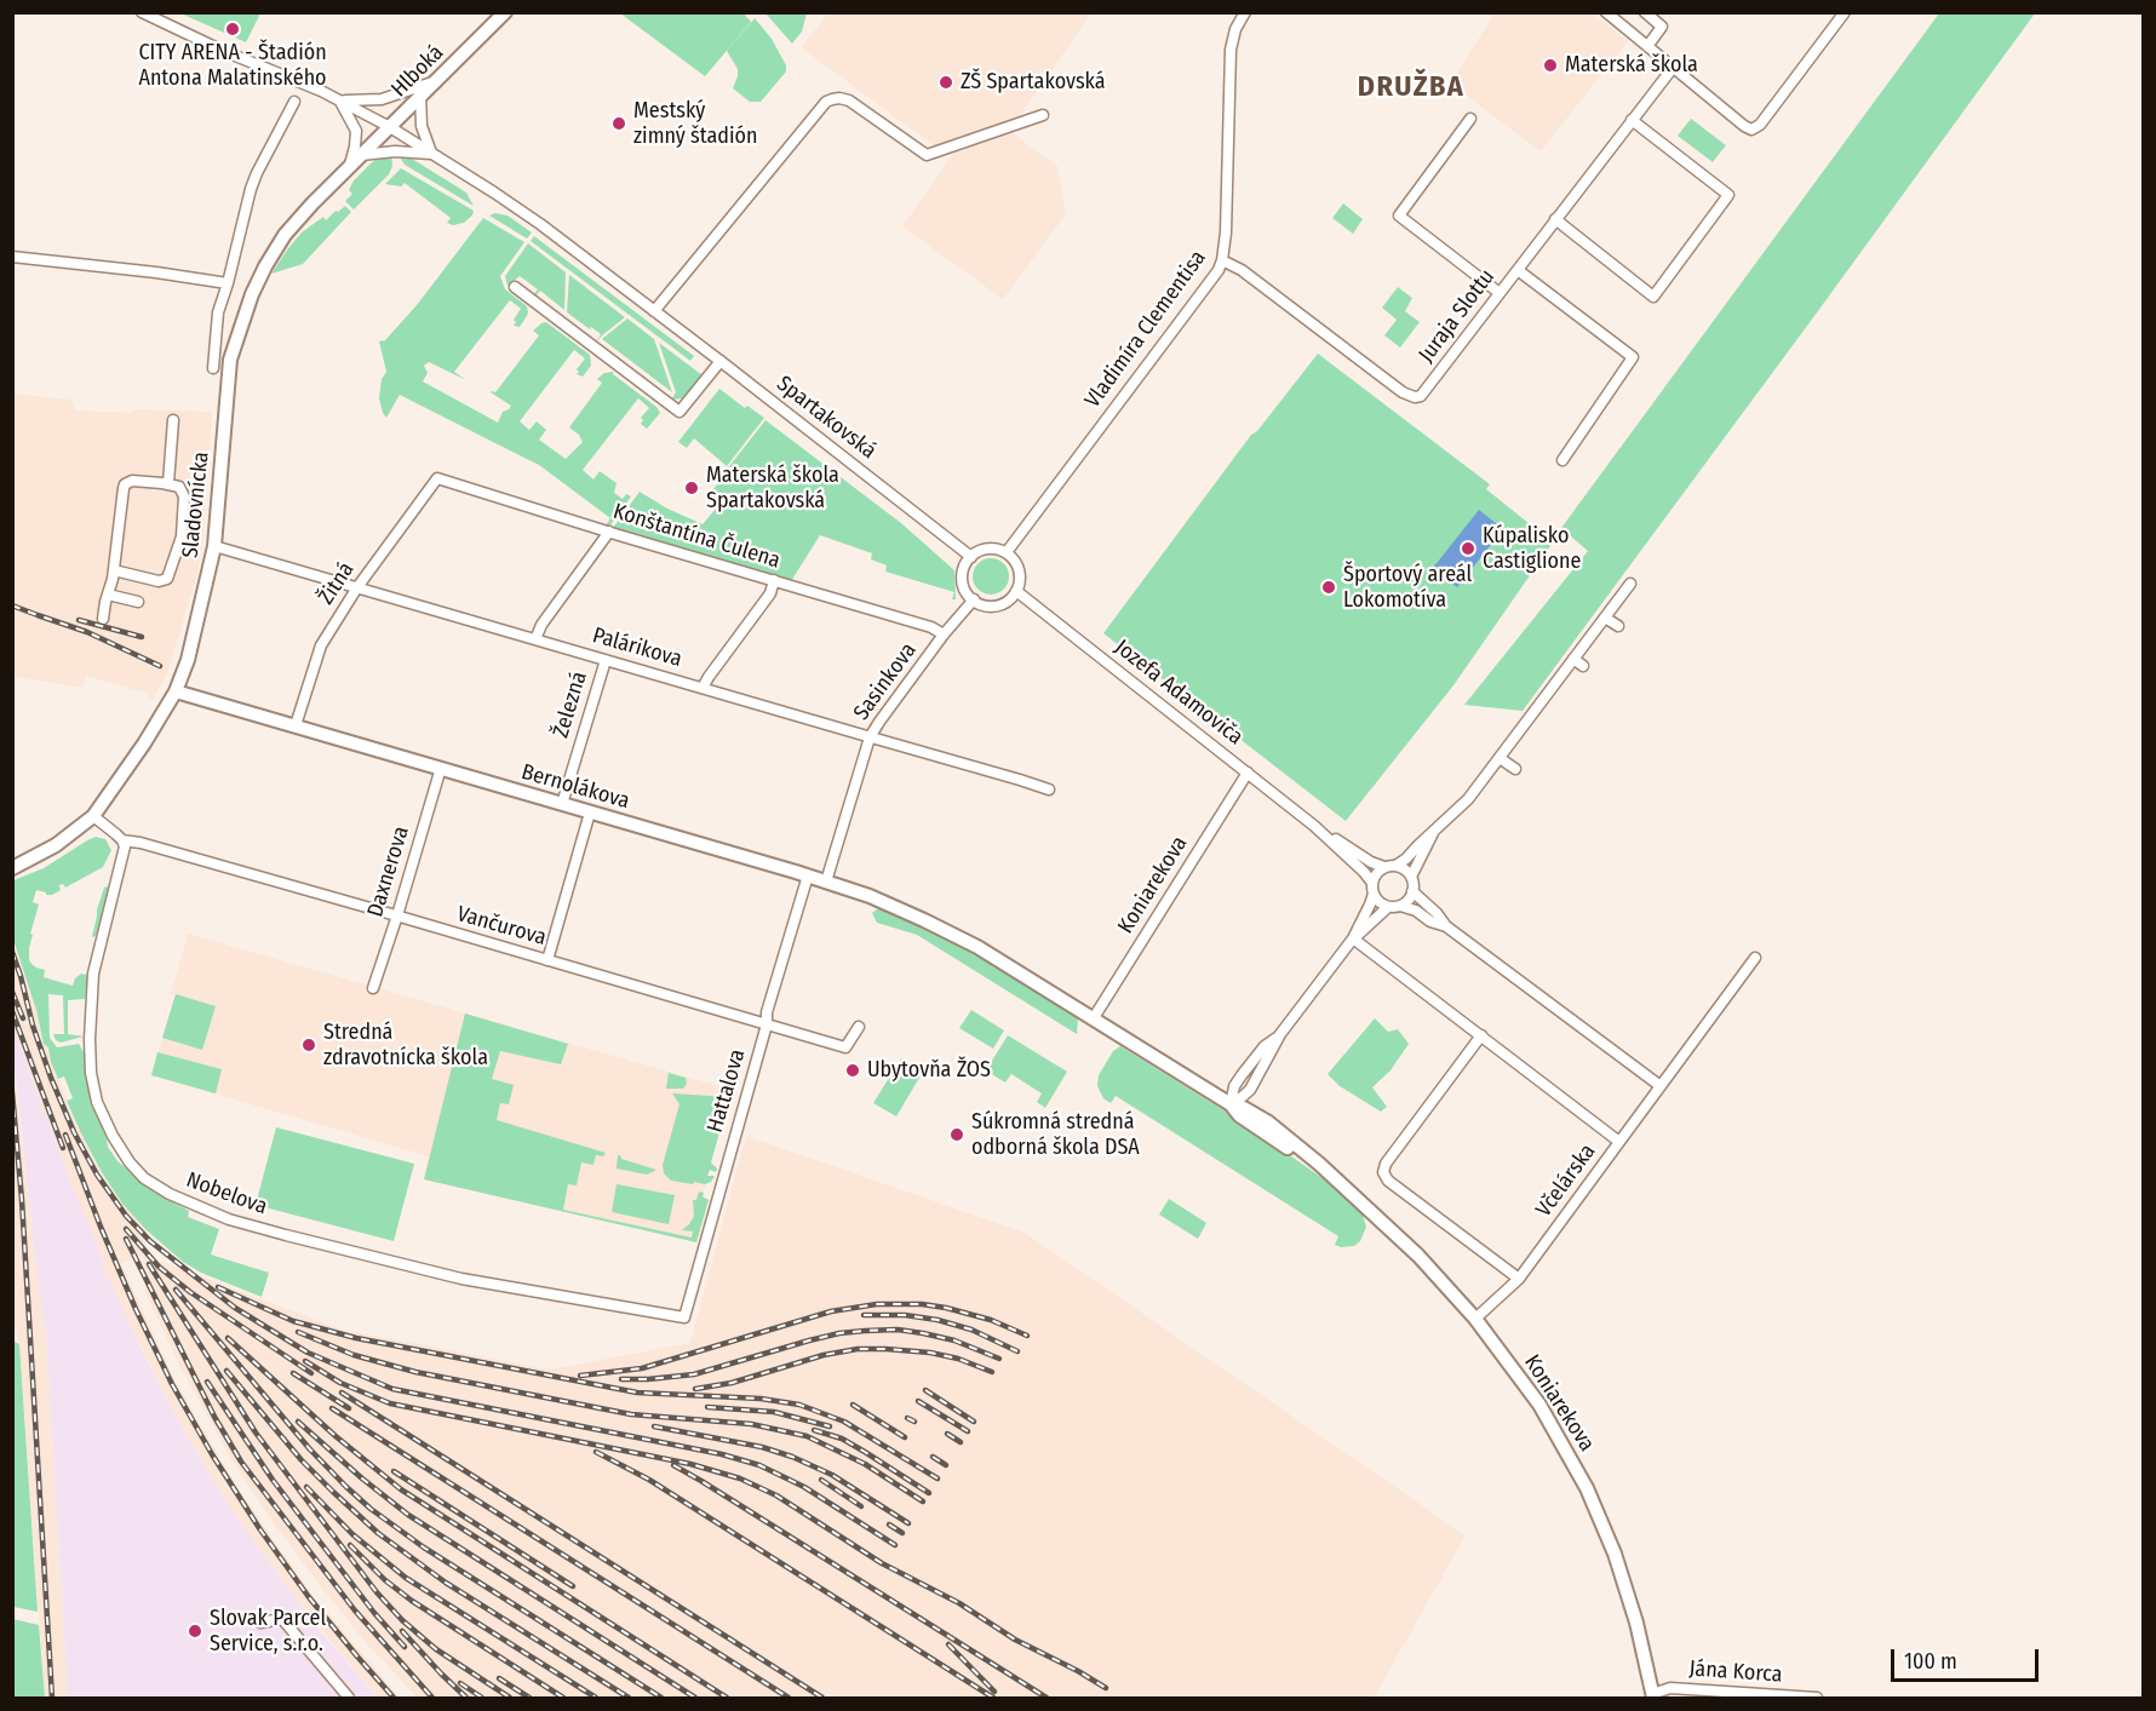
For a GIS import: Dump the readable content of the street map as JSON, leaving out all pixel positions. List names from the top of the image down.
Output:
{
  "streets": {
    "street": [
      "Hlboká",
      "Juraja Slottu",
      "Vladimíra Clementisa",
      "Spartakovská",
      "Sladovnícka",
      "Konštantína Čulena",
      "Žitná",
      "Palárikova",
      "Sasinkova",
      "Jozefa Adamoviča",
      "Železná",
      "Bernolákova",
      "Daxnerova",
      "Koniarekova",
      "Vančurova",
      "Hattalova",
      "Včelárska",
      "Nobelova",
      "Jána Korca"
    ]
  },
  "crossings": [
    ["Hlboká", "Spartakovská"],
    ["Hlboká", "Sladovnícka"],
    ["Juraja Slottu", "Vladimíra Clementisa"],
    ["Vladimíra Clementisa", "Spartakovská"],
    ["Vladimíra Clementisa", "Sasinkova"],
    ["Vladimíra Clementisa", "Jozefa Adamoviča"],
    ["Spartakovská", "Sladovnícka"],
    ["Spartakovská", "Sasinkova"],
    ["Spartakovská", "Jozefa Adamoviča"],
    ["Sladovnícka", "Palárikova"],
    ["Sladovnícka", "Bernolákova"],
    ["Konštantína Čulena", "Žitná"],
    ["Konštantína Čulena", "Sasinkova"],
    ["Žitná", "Palárikova"],
    ["Žitná", "Bernolákova"],
    ["Palárikova", "Sasinkova"],
    ["Palárikova", "Železná"],
    ["Sasinkova", "Jozefa Adamoviča"],
    ["Sasinkova", "Bernolákova"],
    ["Jozefa Adamoviča", "Koniarekova"],
    ["Železná", "Bernolákova"],
    ["Bernolákova", "Daxnerova"],
    ["Bernolákova", "Koniarekova"],
    ["Bernolákova", "Hattalova"],
    ["Daxnerova", "Vančurova"],
    ["Koniarekova", "Včelárska"],
    ["Koniarekova", "Jána Korca"],
    ["Vančurova", "Hattalova"],
    ["Vančurova", "Nobelova"],
    ["Hattalova", "Nobelova"]
  ],
  "districts": ["DRUŽBA"],
  "places": [
    "CITY ARENA - Štadión Antona Malatinského",
    "Materská škola",
    "ZŠ Spartakovská",
    "Mestský zimný štadión",
    "Materská škola Spartakovská",
    "Kúpalisko Castiglione",
    "Športový areál Lokomotíva",
    "Stredná zdravotnícka škola",
    "Ubytovňa ŽOS",
    "Súkromná stredná odborná škola DSA",
    "Slovak Parcel Service, s.r.o."
  ],
  "scale_bar": "100 m"
}
